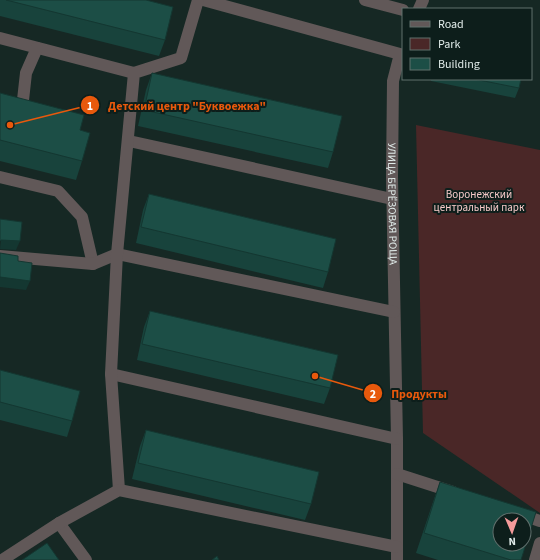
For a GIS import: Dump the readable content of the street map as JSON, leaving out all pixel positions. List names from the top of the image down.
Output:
{
  "streets": {
    "street": ["УЛИЦА БЕРЁЗОВАЯ РОЩА"]
  },
  "parks": ["Воронежский центральный парк"],
  "places": ["Детский центр \"Буквоежка\"", "Продукты"],
  "legend": ["Road", "Park", "Building"],
  "north": "bottom"
}
